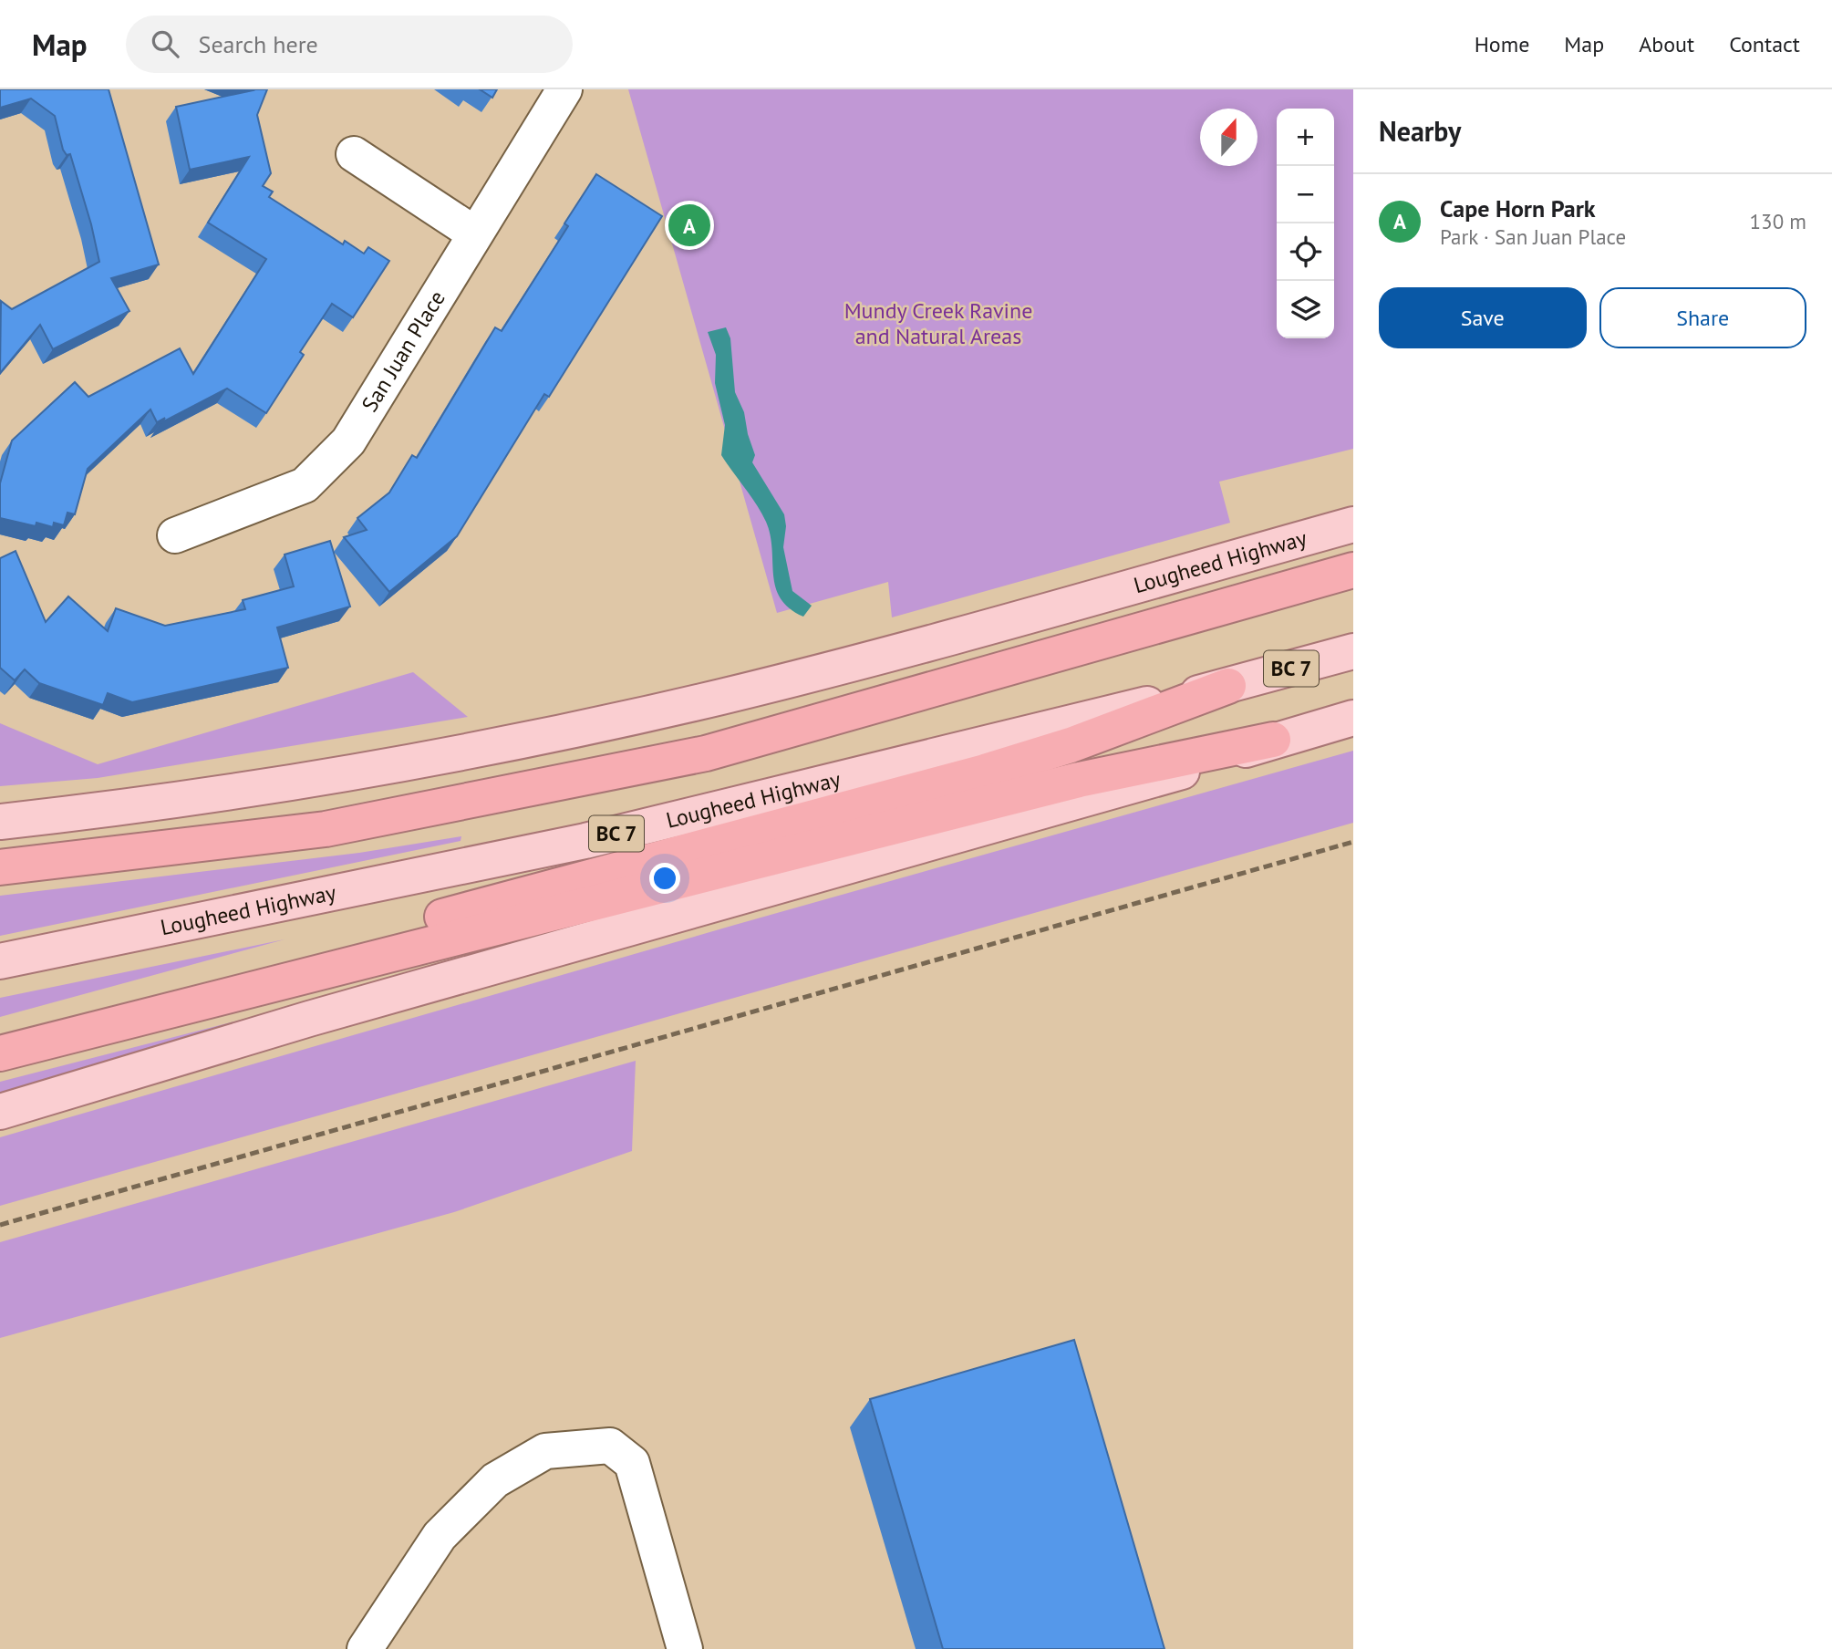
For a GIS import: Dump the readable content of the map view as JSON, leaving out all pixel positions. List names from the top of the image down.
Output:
{
  "streets": {
    "main road": ["Lougheed Highway", "BC 7"],
    "street": ["San Juan Place"]
  },
  "parks": ["Mundy Creek Ravine and Natural Areas"],
  "north": "top",
  "page": {
    "header": "Map",
    "search": "Search here",
    "nav": [
      "Home",
      "Map",
      "About",
      "Contact"
    ],
    "heading": "Nearby",
    "map_buttons": ["+", "−"],
    "list": [
      {
        "mark": "A",
        "name": "Cape Horn Park",
        "note": "Park · San Juan Place",
        "value": "130 m"
      }
    ],
    "pins": "A",
    "buttons": ["Save", "Share"]
  }
}
